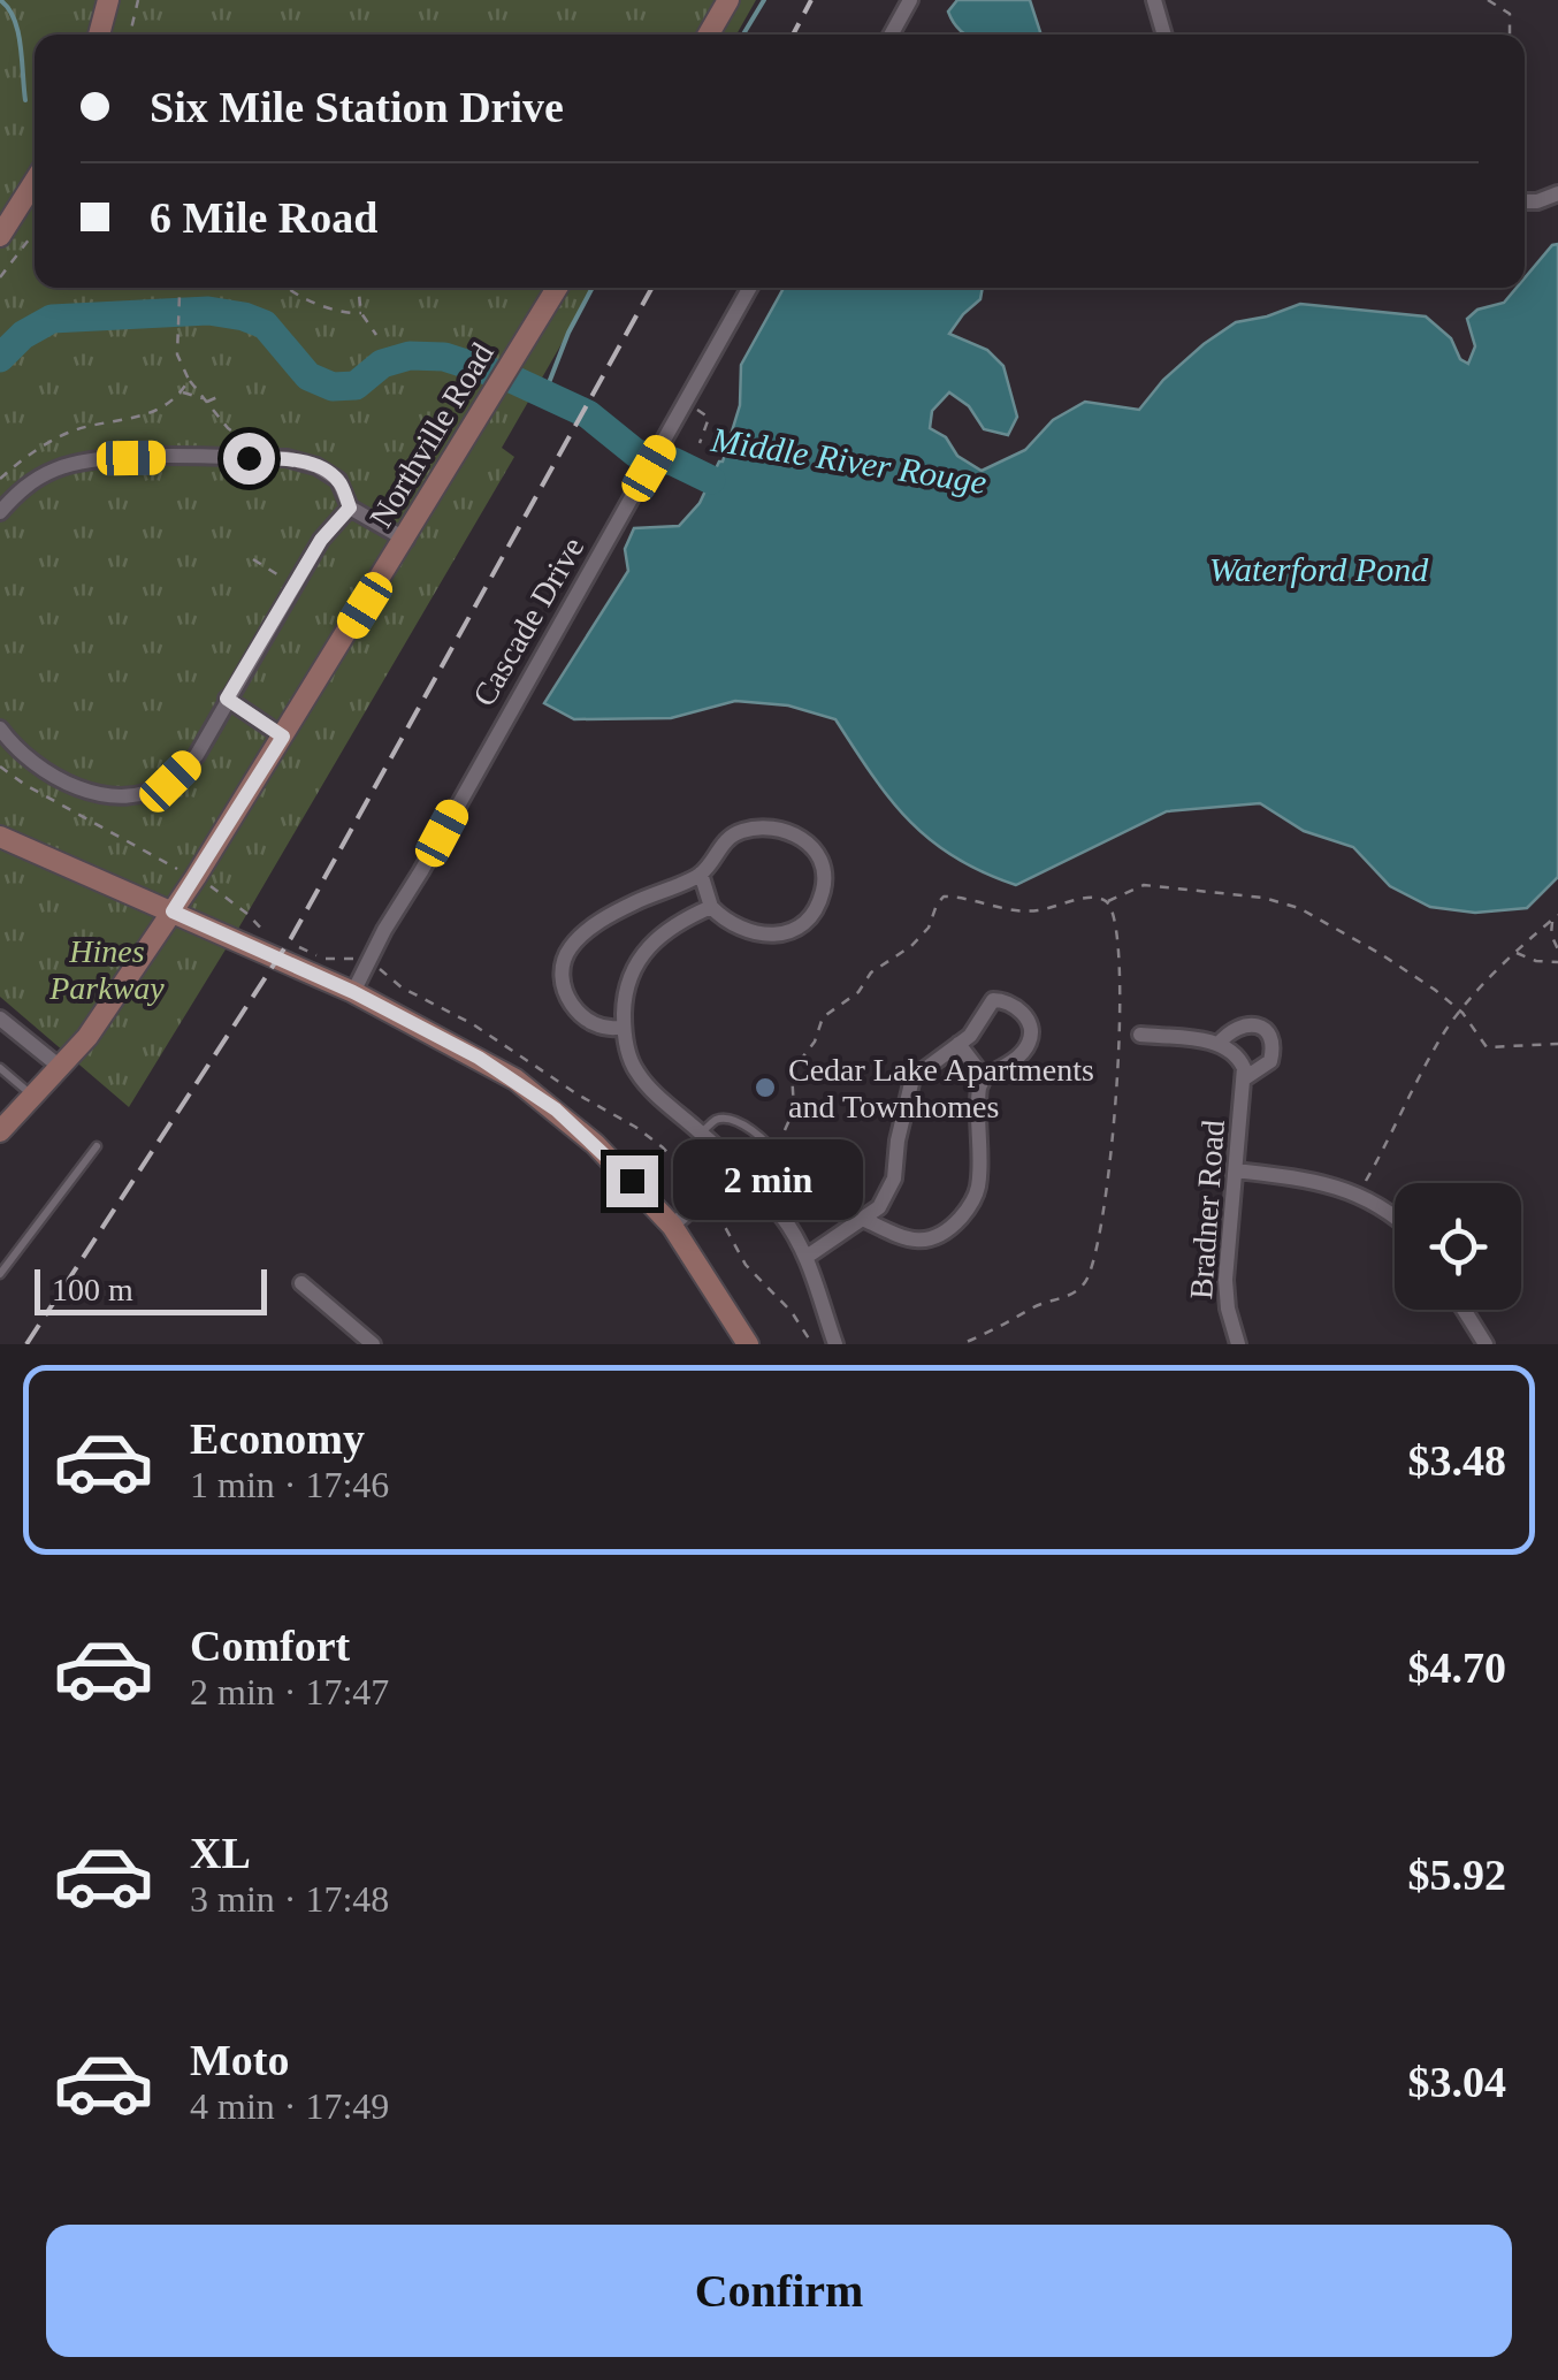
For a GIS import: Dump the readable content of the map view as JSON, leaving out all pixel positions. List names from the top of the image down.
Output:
{
  "streets": {
    "street": ["Northville Road", "Cascade Drive", "Bradner Road"]
  },
  "water": ["Middle River Rouge", "Waterford Pond"],
  "parks": ["Hines Parkway"],
  "places": ["Cedar Lake Apartments and Townhomes"],
  "scale_bar": "100 m",
  "page": {
    "banner": ["Six Mile Station Drive", "6 Mile Road"],
    "bubble": "2 min",
    "scale": "100 m",
    "list": [
      {
        "name": "Economy",
        "note": "1 min · 17:46",
        "value": "$3.48"
      },
      {
        "name": "Comfort",
        "note": "2 min · 17:47",
        "value": "$4.70"
      },
      {
        "name": "XL",
        "note": "3 min · 17:48",
        "value": "$5.92"
      },
      {
        "name": "Moto",
        "note": "4 min · 17:49",
        "value": "$3.04"
      }
    ],
    "buttons": "Confirm"
  }
}
